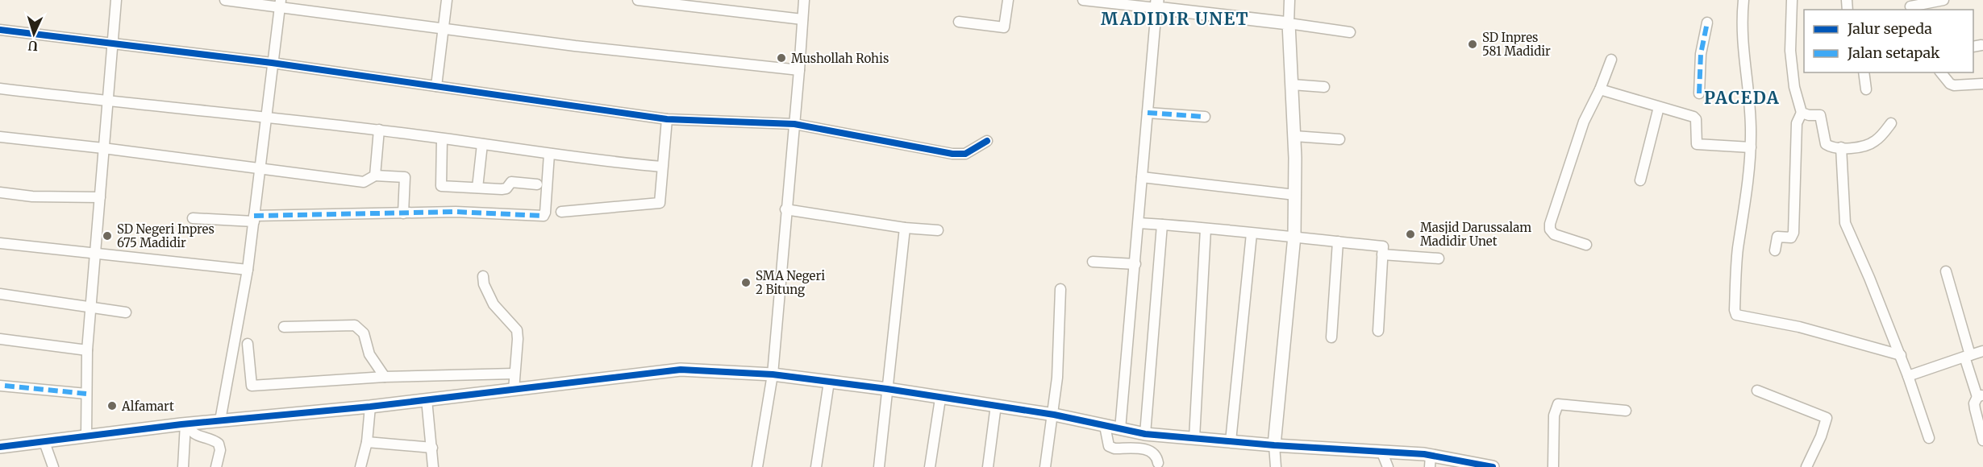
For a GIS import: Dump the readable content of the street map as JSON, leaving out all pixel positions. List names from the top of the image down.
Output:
{
  "districts": ["MADIDIR UNET", "PACEDA"],
  "places": [
    "SD Inpres 581 Madidir",
    "Mushollah Rohis",
    "Masjid Darussalam Madidir Unet",
    "SD Negeri Inpres 675 Madidir",
    "SMA Negeri 2 Bitung",
    "Alfamart"
  ],
  "legend": ["Jalur sepeda", "Jalan setapak"],
  "north": "bottom"
}
